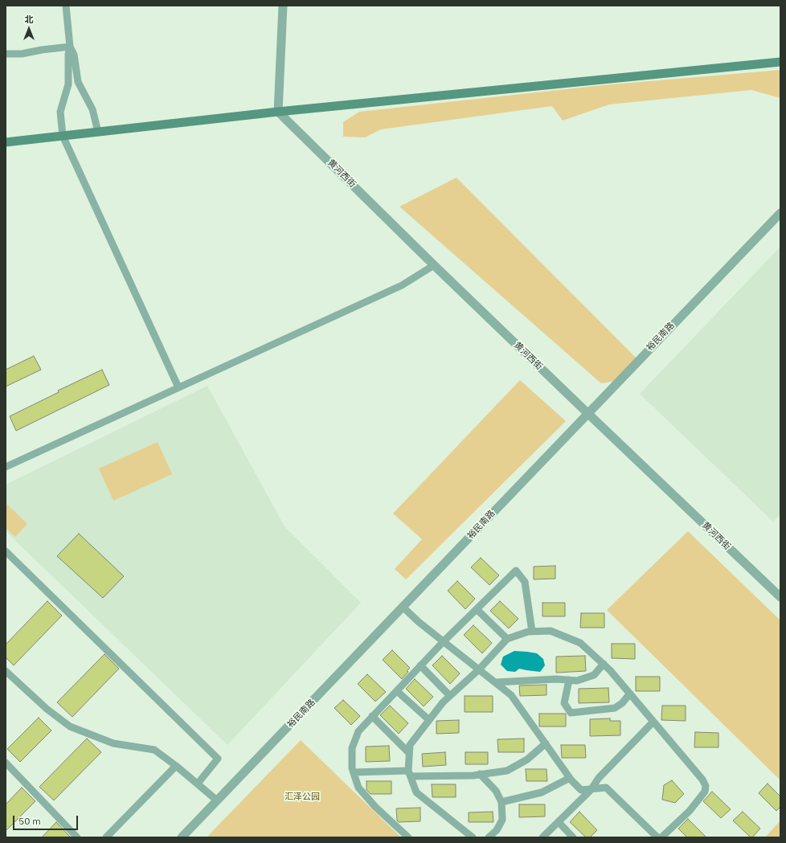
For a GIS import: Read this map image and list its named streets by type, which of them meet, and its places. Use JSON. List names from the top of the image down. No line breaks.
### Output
{"streets":{"street":["黄河西街","裕民南路"]},"crossings":[["黄河西街","裕民南路"]],"parks":["汇泽公园"],"scale_bar":"50 m","north":"top"}
